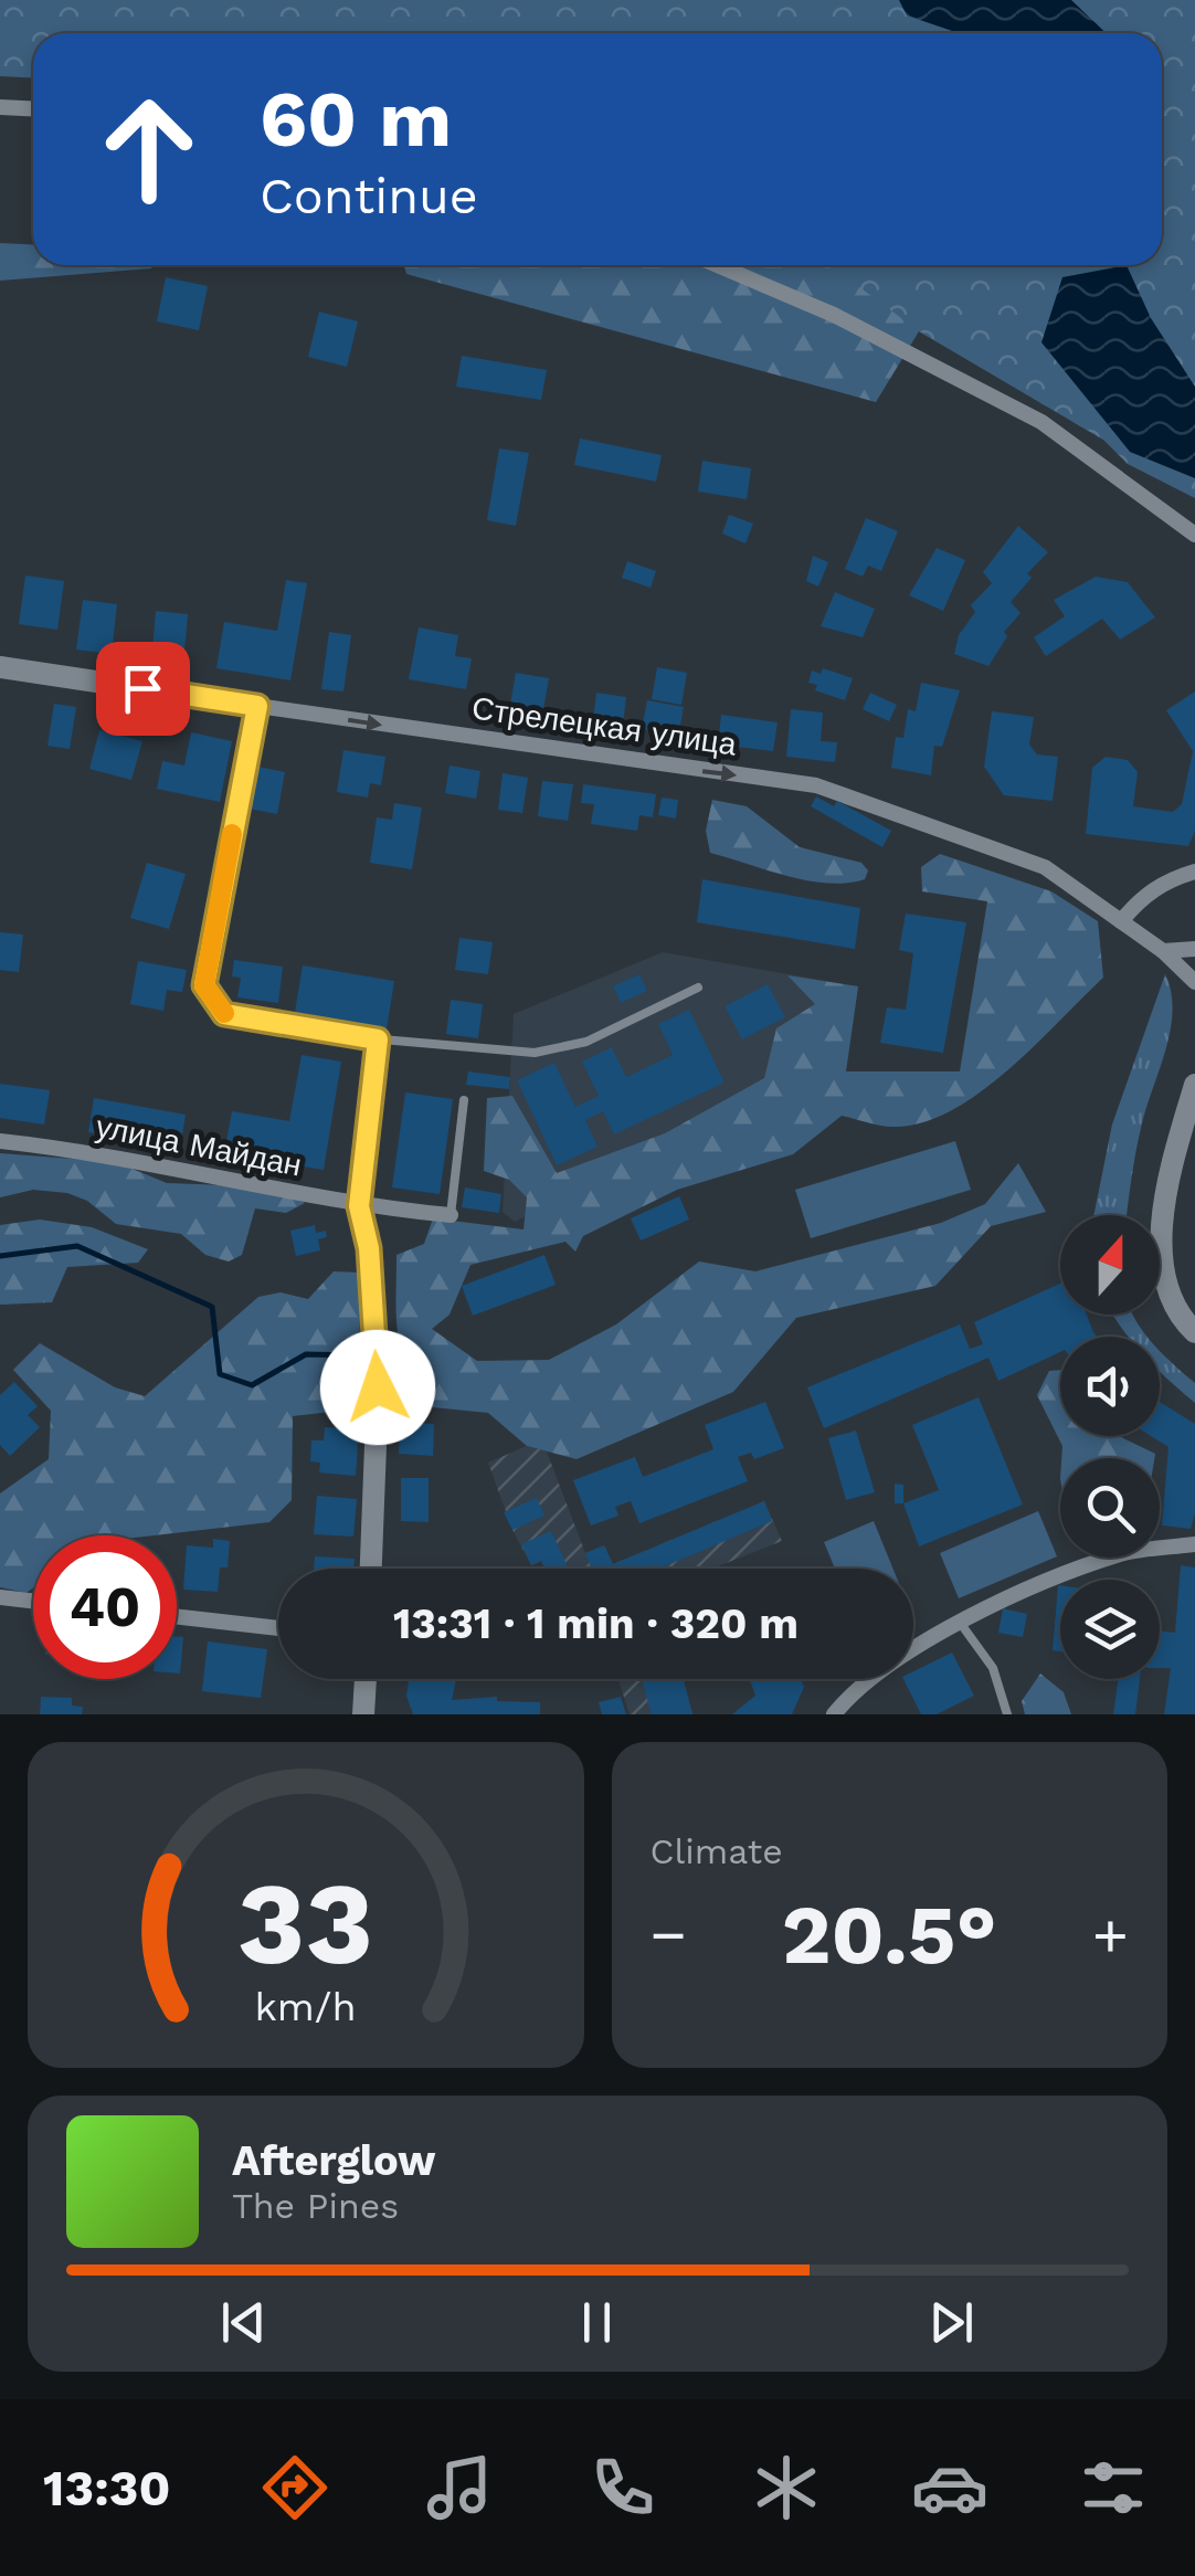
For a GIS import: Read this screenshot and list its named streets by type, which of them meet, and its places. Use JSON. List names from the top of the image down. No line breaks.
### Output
{"streets":{"street":["Стрелецкая улица","улица Майдан"]},"one_way":["Стрелецкая улица"],"north":"top","page":{"turn":["60 m","Continue"],"limit":"40","trip":"13:31 · 1 min · 320 m","tile":"Climate","heat":["−","20.5°","+"],"song":["Afterglow","The Pines"],"tabs":"13:30","gauge":["33","km/h"]}}
